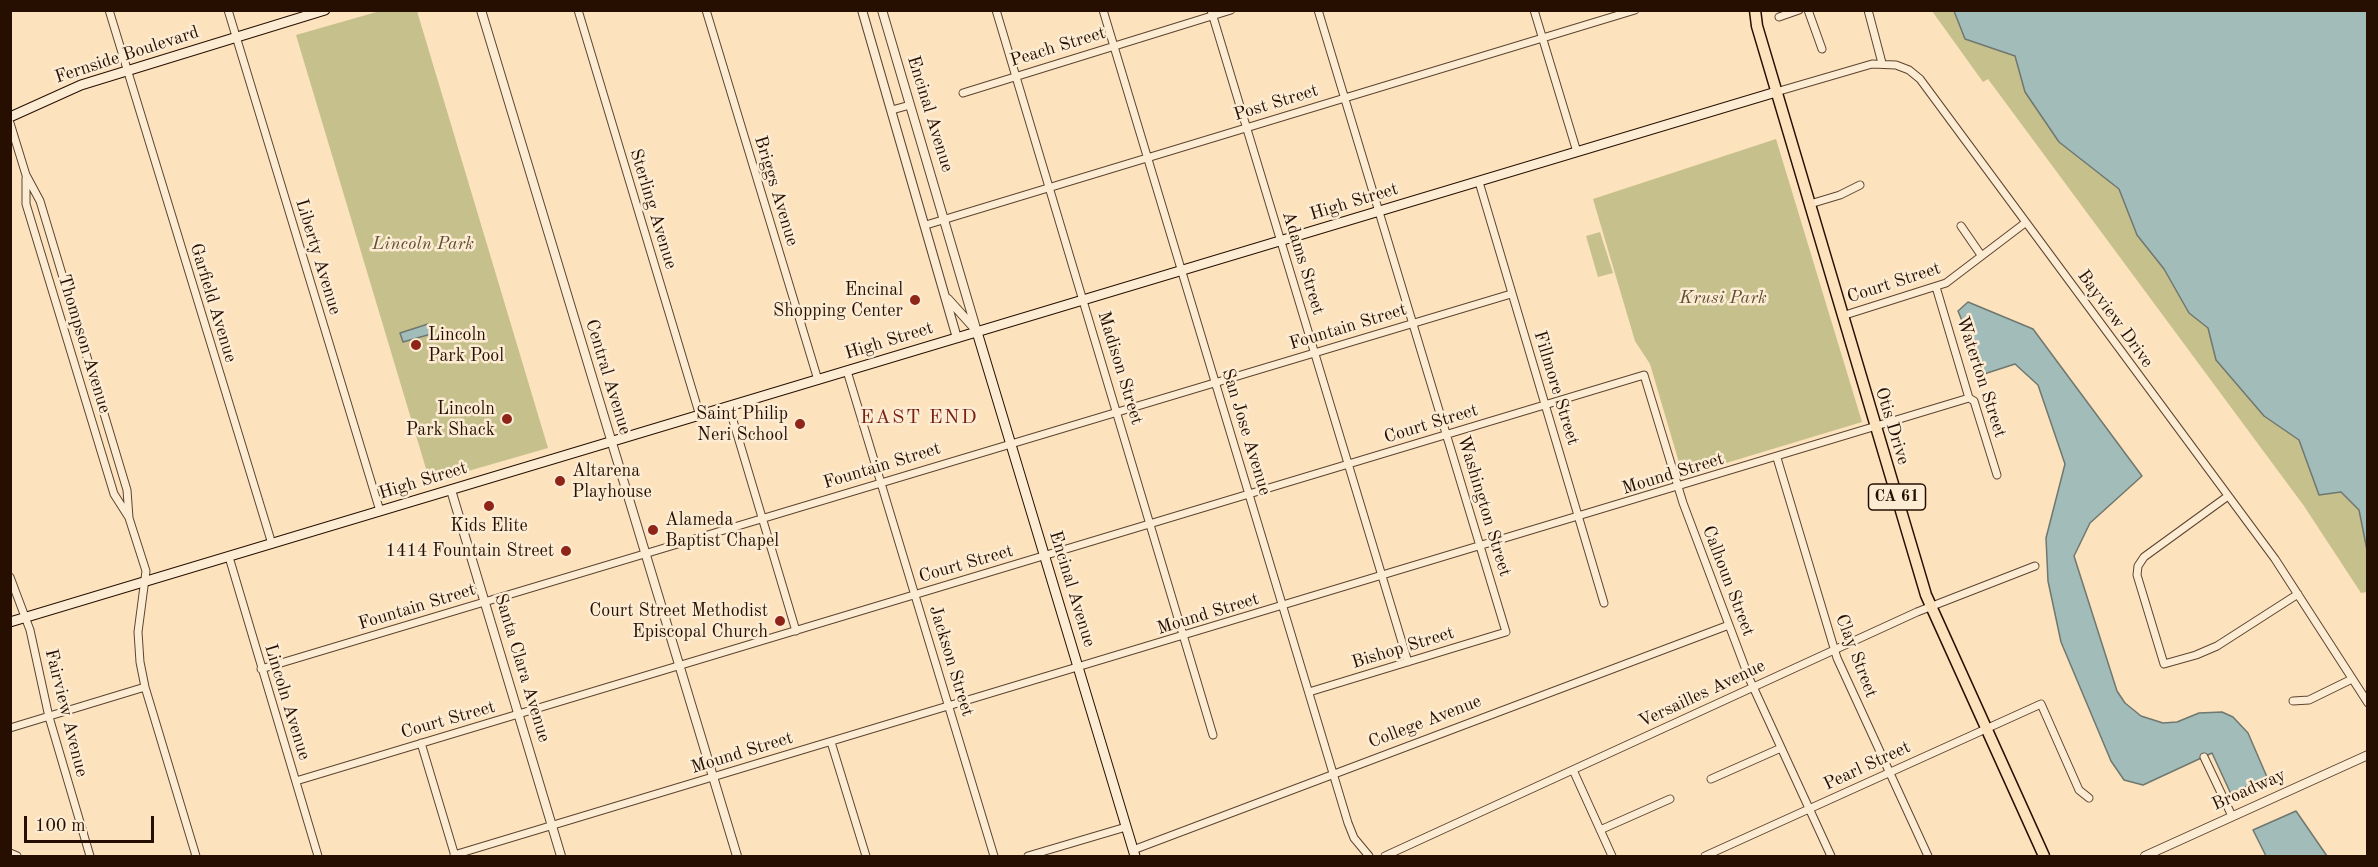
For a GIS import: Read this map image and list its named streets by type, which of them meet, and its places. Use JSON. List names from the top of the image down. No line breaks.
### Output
{"streets":{"main road":["Fernside Boulevard","Encinal Avenue","High Street","Otis Drive","CA 61"],"street":["Peach Street","Post Street","Briggs Avenue","Sterling Avenue","Liberty Avenue","Adams Street","Court Street","Garfield Avenue","Bayview Drive","Fountain Street","Thompson Avenue","Madison Street","Central Avenue","Waterton Street","Fillmore Street","San Jose Avenue","Mound Street","Washington Street","Calhoun Street","Bishop Street","Clay Street","Jackson Street","Santa Clara Avenue","Versailles Avenue","Lincoln Avenue","Fairview Avenue","College Avenue","Pearl Street","Broadway"]},"crossings":[["Peach Street","Adams Street"],["Peach Street","Madison Street"],["Peach Street","San Jose Avenue"],["Fernside Boulevard","Liberty Avenue"],["Fernside Boulevard","Garfield Avenue"],["Post Street","Encinal Avenue"],["Post Street","Adams Street"],["Post Street","Madison Street"],["Post Street","San Jose Avenue"],["Post Street","Washington Street"],["Encinal Avenue","High Street"],["Encinal Avenue","Court Street"],["Encinal Avenue","Fountain Street"],["Encinal Avenue","Mound Street"],["Encinal Avenue","College Avenue"],["Briggs Avenue","High Street"],["High Street","Sterling Avenue"],["High Street","Liberty Avenue"],["High Street","Adams Street"],["High Street","Garfield Avenue"],["High Street","Bayview Drive"],["High Street","Thompson Avenue"],["High Street","Madison Street"],["High Street","Central Avenue"],["High Street","Fillmore Street"],["High Street","Otis Drive"],["High Street","San Jose Avenue"],["High Street","Washington Street"],["High Street","Jackson Street"],["High Street","Santa Clara Avenue"],["High Street","Lincoln Avenue"],["High Street","Fairview Avenue"],["Adams Street","Court Street"],["Adams Street","Fountain Street"],["Adams Street","Mound Street"],["Adams Street","Bishop Street"],["Court Street","Bayview Drive"],["Court Street","Madison Street"],["Court Street","Central Avenue"],["Court Street","Waterton Street"],["Court Street","Fillmore Street"],["Court Street","Otis Drive"],["Court Street","San Jose Avenue"],["Court Street","Washington Street"],["Court Street","Calhoun Street"],["Court Street","Jackson Street"],["Court Street","Santa Clara Avenue"],["Court Street","Lincoln Avenue"],["Bayview Drive","Otis Drive"],["Fountain Street","Madison Street"],["Fountain Street","Central Avenue"],["Fountain Street","Fillmore Street"],["Fountain Street","San Jose Avenue"],["Fountain Street","Washington Street"],["Fountain Street","Jackson Street"],["Fountain Street","Santa Clara Avenue"],["Fountain Street","Lincoln Avenue"],["Madison Street","Mound Street"],["Central Avenue","Mound Street"],["Waterton Street","Mound Street"],["Fillmore Street","Mound Street"],["Otis Drive","Mound Street"],["Otis Drive","Versailles Avenue"],["Otis Drive","Pearl Street"],["San Jose Avenue","Mound Street"],["San Jose Avenue","Bishop Street"],["San Jose Avenue","College Avenue"],["Mound Street","Washington Street"],["Mound Street","Calhoun Street"],["Mound Street","Clay Street"],["Mound Street","Jackson Street"],["Mound Street","Santa Clara Avenue"],["Washington Street","Bishop Street"],["Calhoun Street","Versailles Avenue"],["Calhoun Street","College Avenue"],["Calhoun Street","Pearl Street"],["Clay Street","Versailles Avenue"],["Clay Street","Pearl Street"]],"districts":["EAST END"],"parks":["Lincoln Park","Krusi Park"],"places":["Encinal Shopping Center","Lincoln Park Pool","Lincoln Park Shack","Saint Philip Neri School","Altarena Playhouse","Kids Elite","Alameda Baptist Chapel","1414 Fountain Street","Court Street Methodist Episcopal Church"],"scale_bar":"100 m"}
